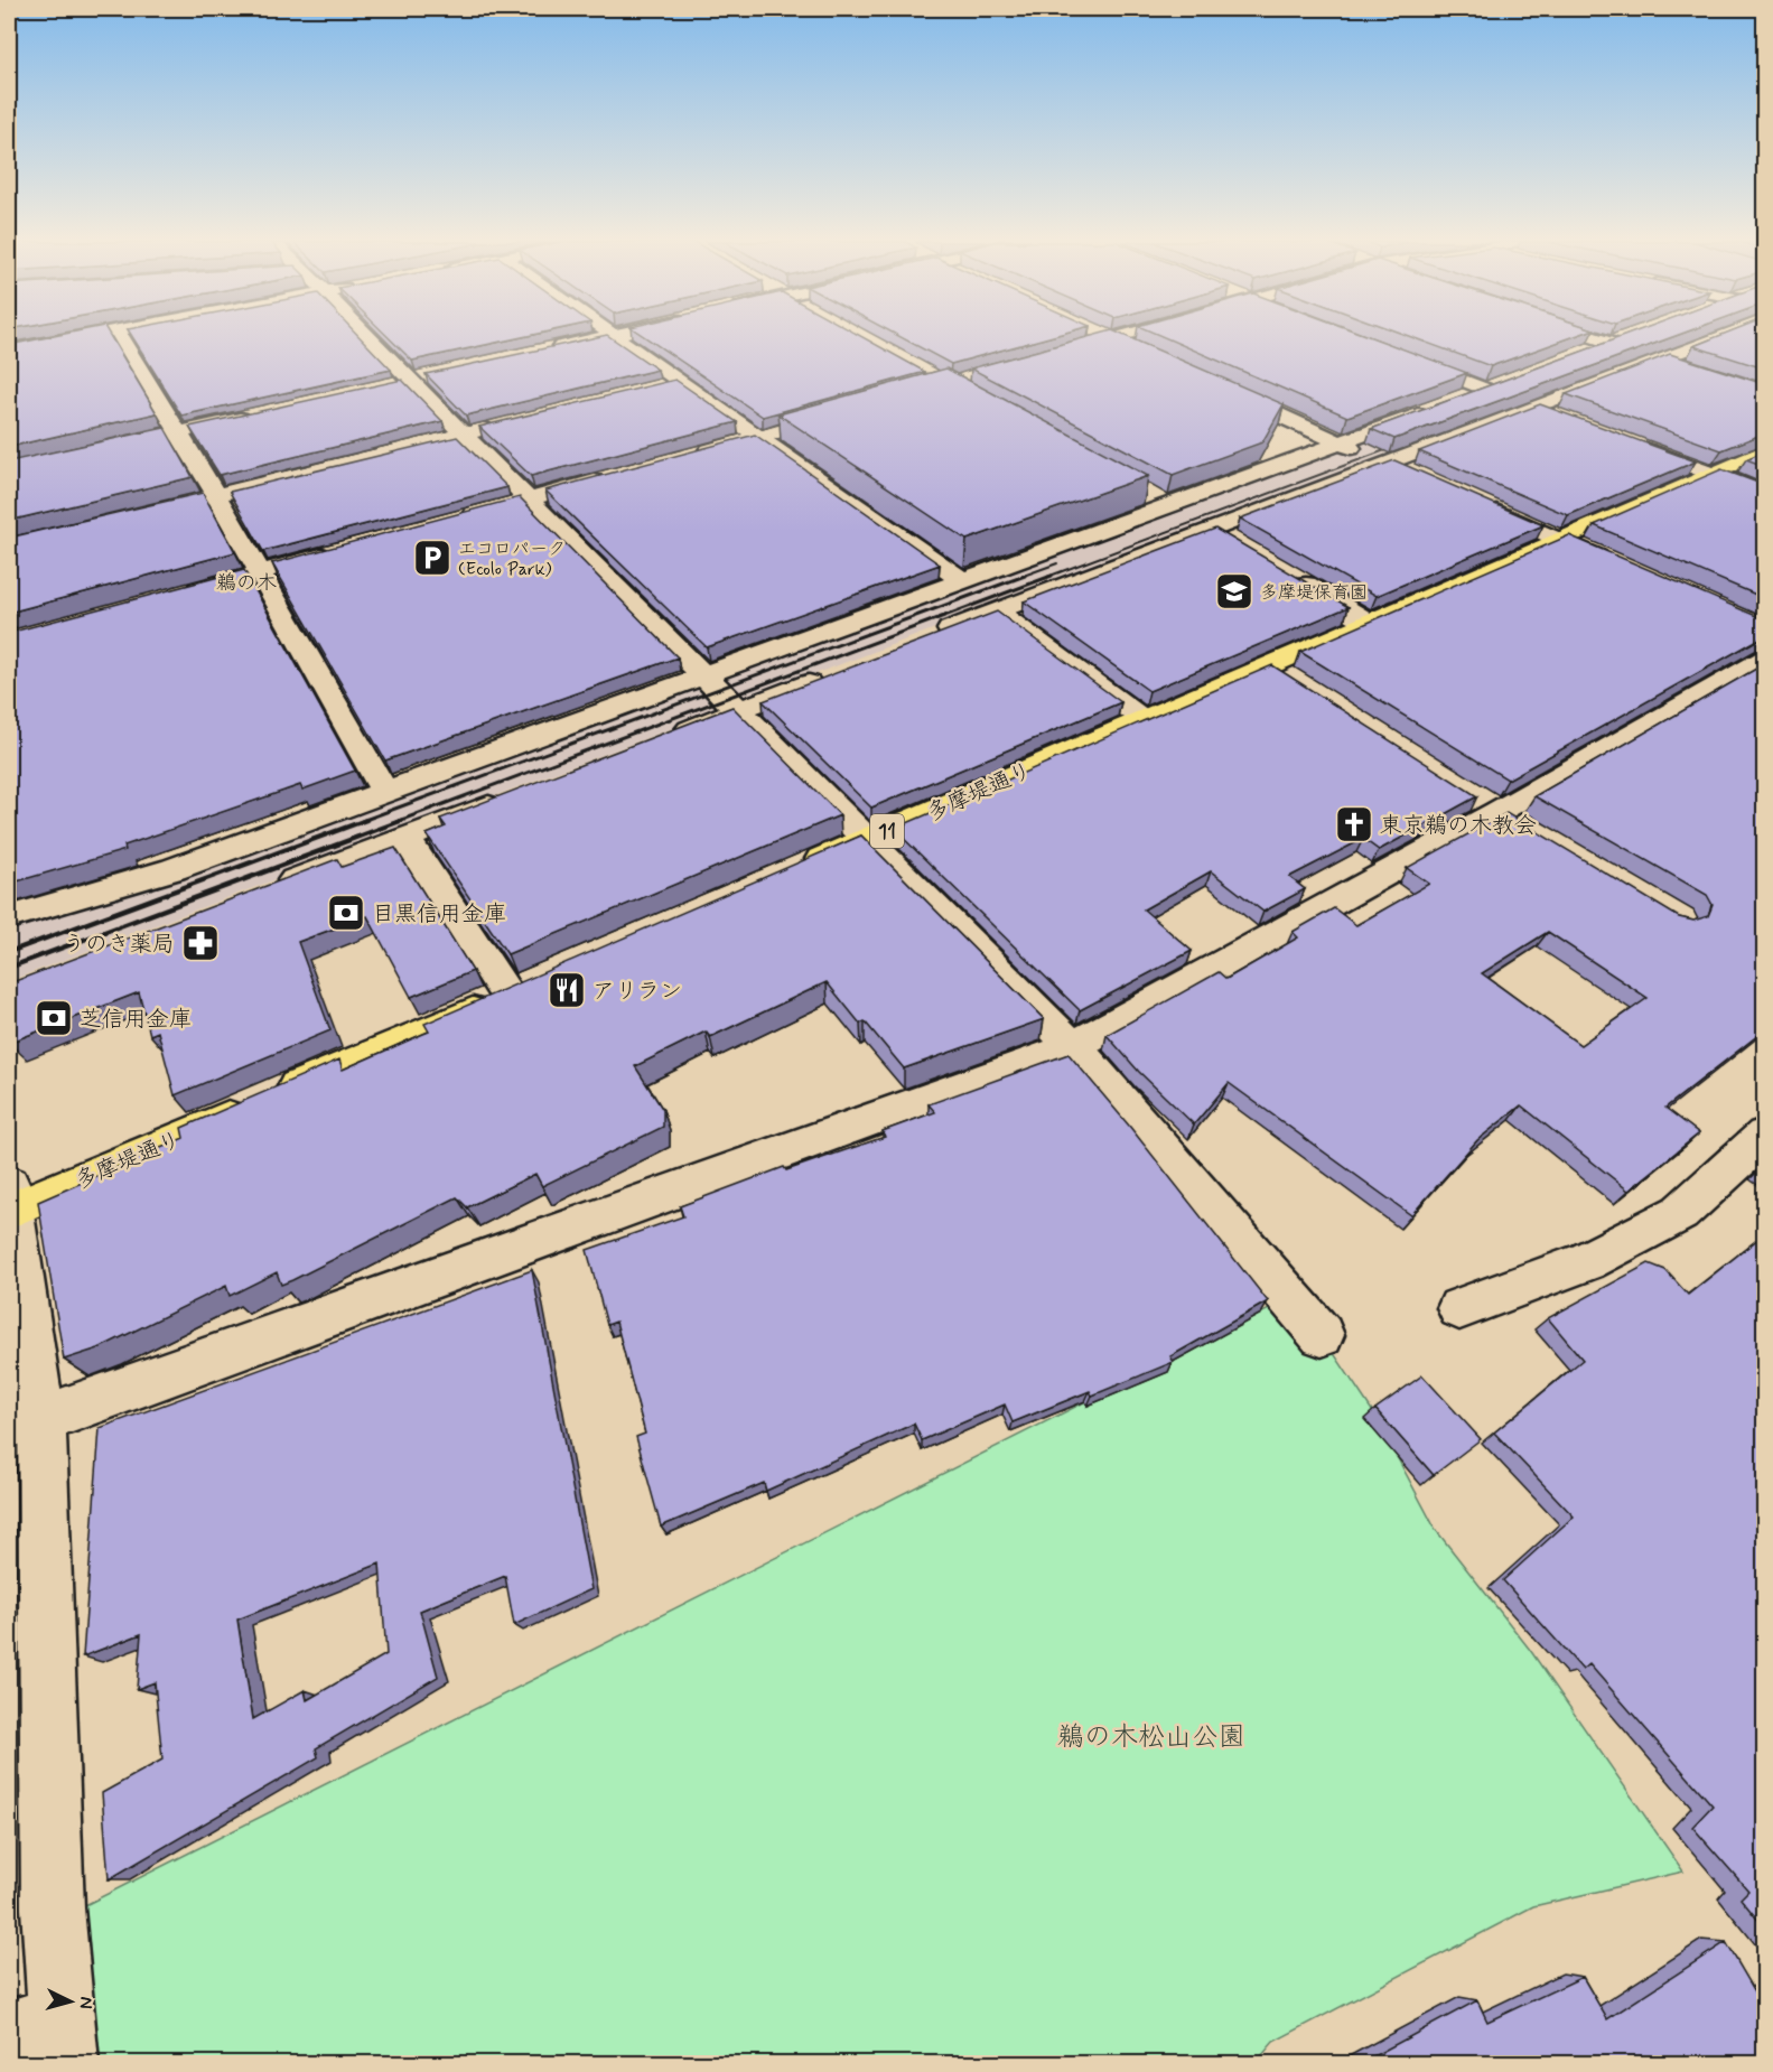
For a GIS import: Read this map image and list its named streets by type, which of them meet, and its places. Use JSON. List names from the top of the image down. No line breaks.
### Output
{"streets":{"main road":["多摩堤通り","11"]},"districts":["鵜の木"],"parks":["鵜の木松山公園"],"places":{"parking":["エコロパーク (Ecolo Park)"],"school or university":["多摩堤保育園"],"church":["東京鵜の木教会"],"bank":["目黒信用金庫","芝信用金庫"],"pharmacy":["うのき薬局"],"restaurant":["アリラン"]},"north":"right"}
